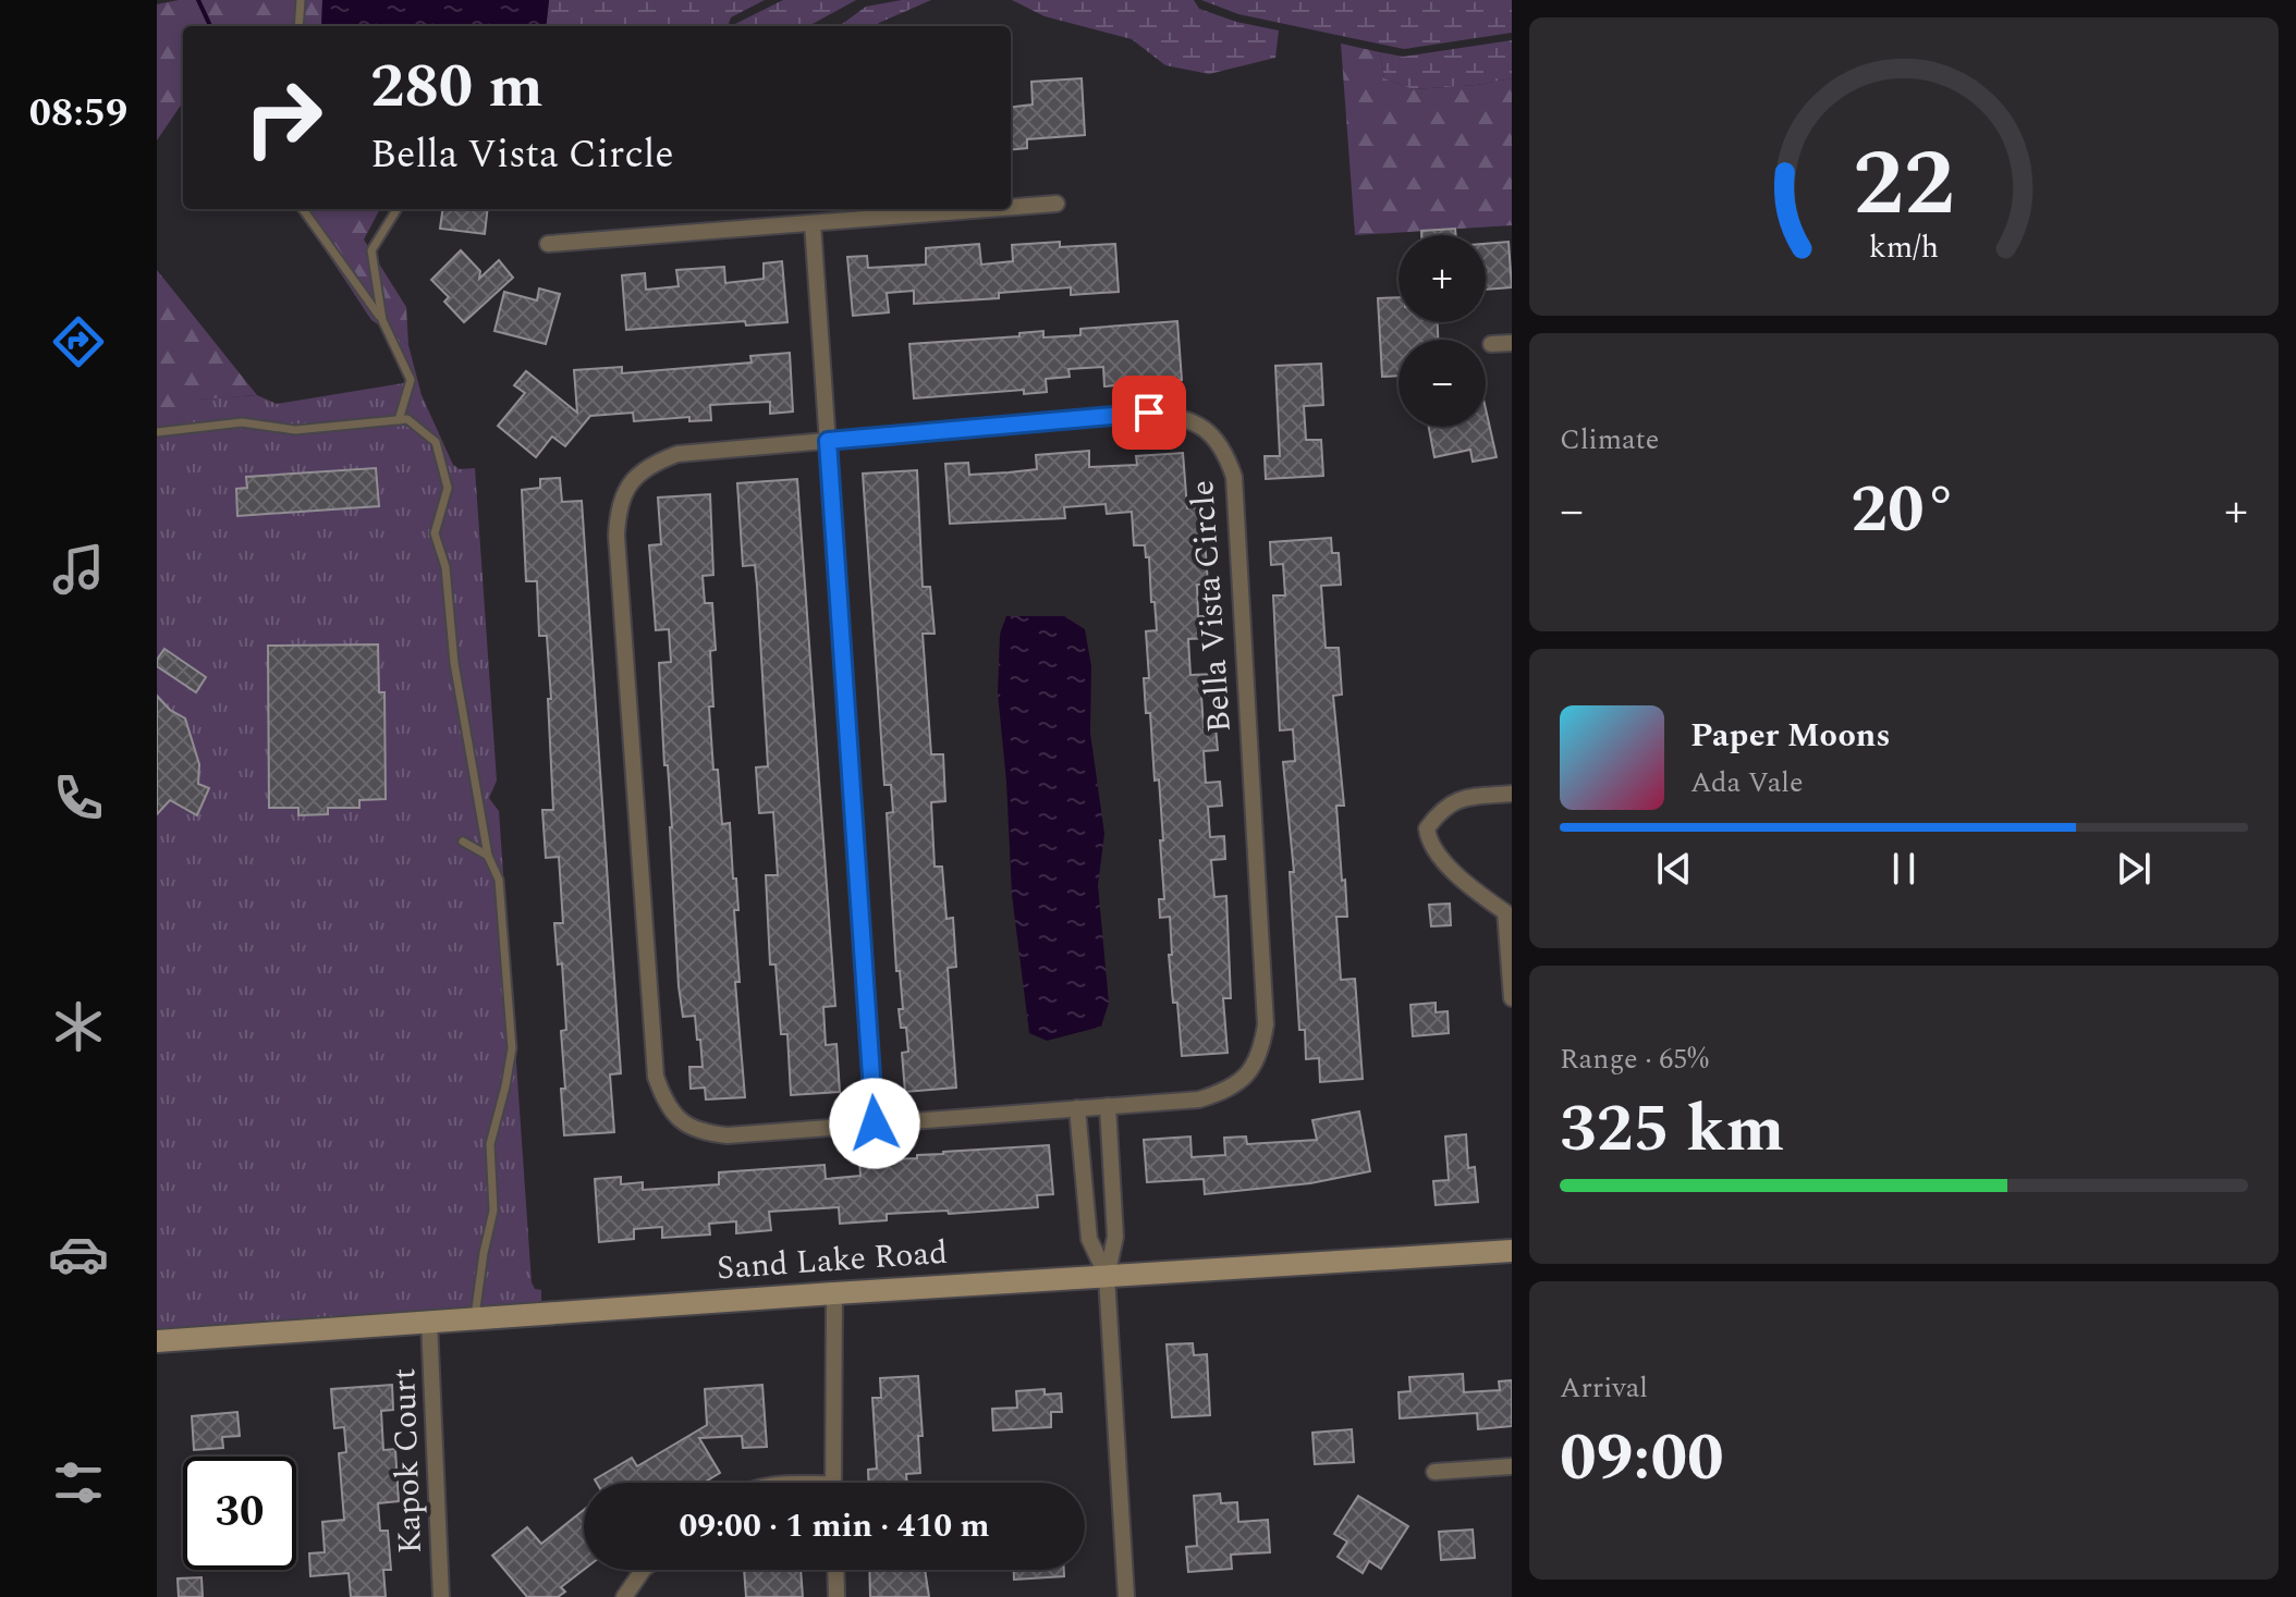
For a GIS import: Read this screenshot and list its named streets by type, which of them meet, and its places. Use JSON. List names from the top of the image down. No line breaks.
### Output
{"streets":{"street":["Bella Vista Circle","Sand Lake Road","Kapok Court"]},"crossings":[["Sand Lake Road","Kapok Court"]],"page":{"tabs":"08:59","turn":["280 m","Bella Vista Circle"],"map_buttons":["+","−"],"tile":["Climate",["Range · 65%","325 km"],["Arrival","09:00"]],"heat":["−","20°","+"],"song":["Paper Moons","Ada Vale"],"limit":"30","trip":"09:00 · 1 min · 410 m","gauge":["22","km/h"]}}
